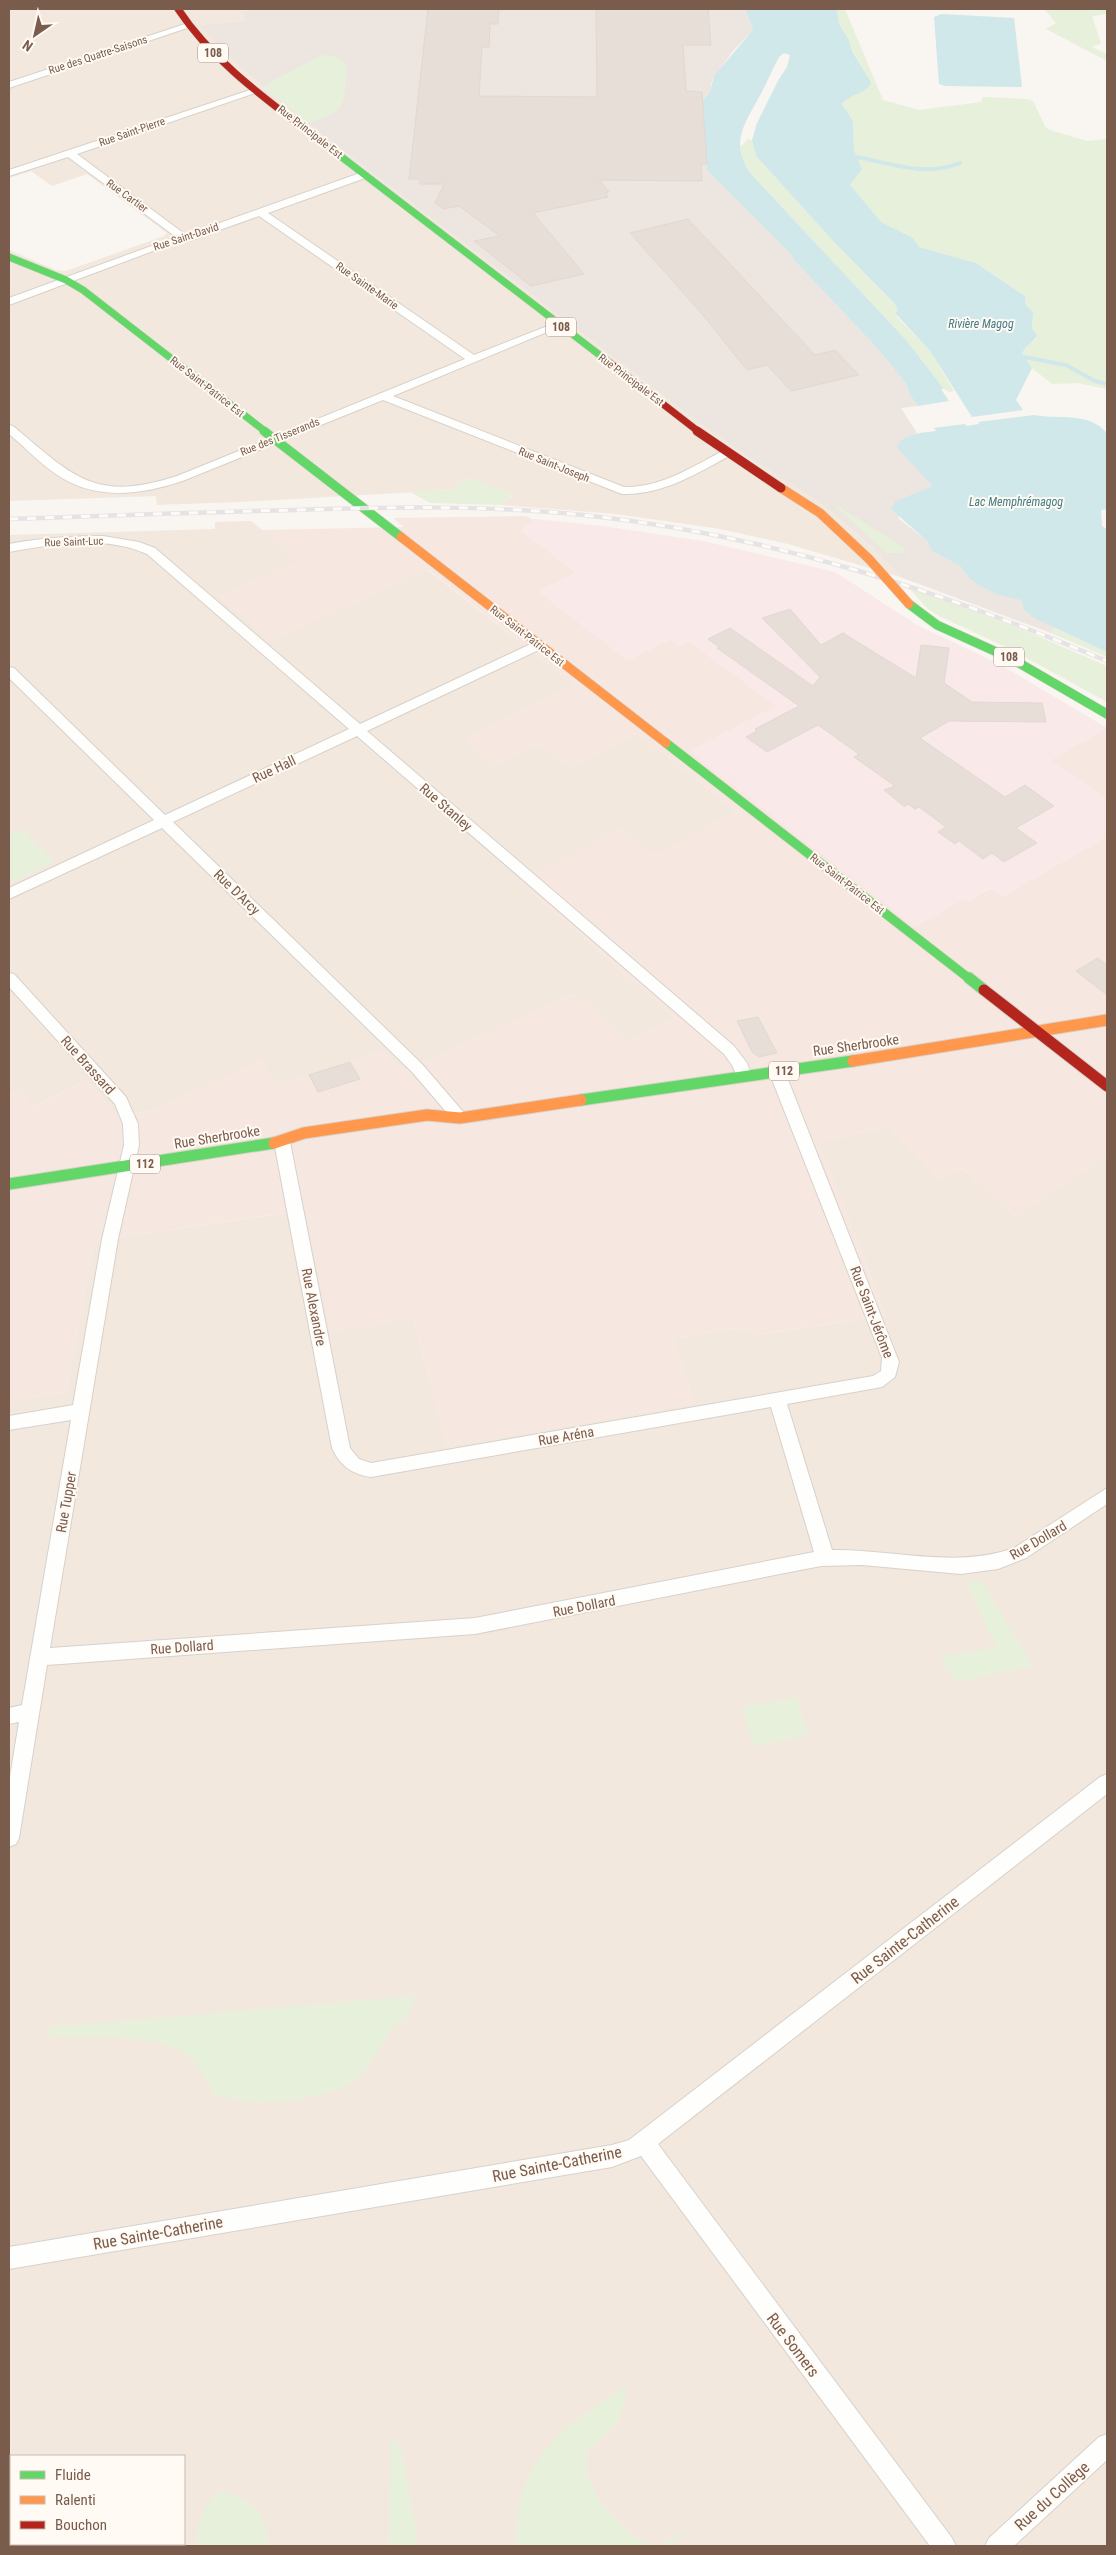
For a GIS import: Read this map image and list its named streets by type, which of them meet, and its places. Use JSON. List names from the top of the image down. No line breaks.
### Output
{"streets":{"main road":["108","Rue Principale Est","Rue Saint-Patrice Est","Rue Sherbrooke","112"],"street":["Rue des Quatre-Saisons","Rue Saint-Pierre","Rue Cartier","Rue Saint-David","Rue Sainte-Marie","Rue des Tisserands","Rue Saint-Joseph","Rue Saint-Luc","Rue Hall","Rue Stanley","Rue D'Arcy","Rue Brassard","Rue Alexandre","Rue Saint-Jérôme","Rue Aréna","Rue Tupper","Rue Dollard","Rue Sainte-Catherine","Rue Somers","Rue du Collège"]},"crossings":[["Rue des Quatre-Saisons","Rue Principale Est"],["Rue Saint-Pierre","Rue Principale Est"],["Rue Saint-Pierre","Rue Cartier"],["Rue Principale Est","Rue Saint-David"],["Rue Principale Est","Rue des Tisserands"],["Rue Principale Est","Rue Saint-Joseph"],["Rue Cartier","Rue Saint-David"],["Rue Saint-David","Rue Sainte-Marie"],["Rue Saint-David","Rue Saint-Patrice Est"],["Rue Sainte-Marie","Rue des Tisserands"],["Rue Saint-Patrice Est","Rue des Tisserands"],["Rue Saint-Patrice Est","Rue Hall"],["Rue Saint-Patrice Est","Rue Sherbrooke"],["Rue des Tisserands","Rue Saint-Joseph"],["Rue Saint-Luc","Rue Stanley"],["Rue Hall","Rue Stanley"],["Rue Hall","Rue D'Arcy"],["Rue Stanley","Rue Sherbrooke"],["Rue D'Arcy","Rue Sherbrooke"],["Rue Sherbrooke","Rue Brassard"],["Rue Sherbrooke","Rue Alexandre"],["Rue Sherbrooke","Rue Saint-Jérôme"],["Rue Sherbrooke","Rue Tupper"],["Rue Brassard","Rue Tupper"],["Rue Alexandre","Rue Aréna"],["Rue Saint-Jérôme","Rue Aréna"],["Rue Tupper","Rue Dollard"],["Rue Sainte-Catherine","Rue Somers"]],"water":["Rivière Magog","Lac Memphrémagog"],"legend":["Fluide","Ralenti","Bouchon"],"north":"bottom left"}
